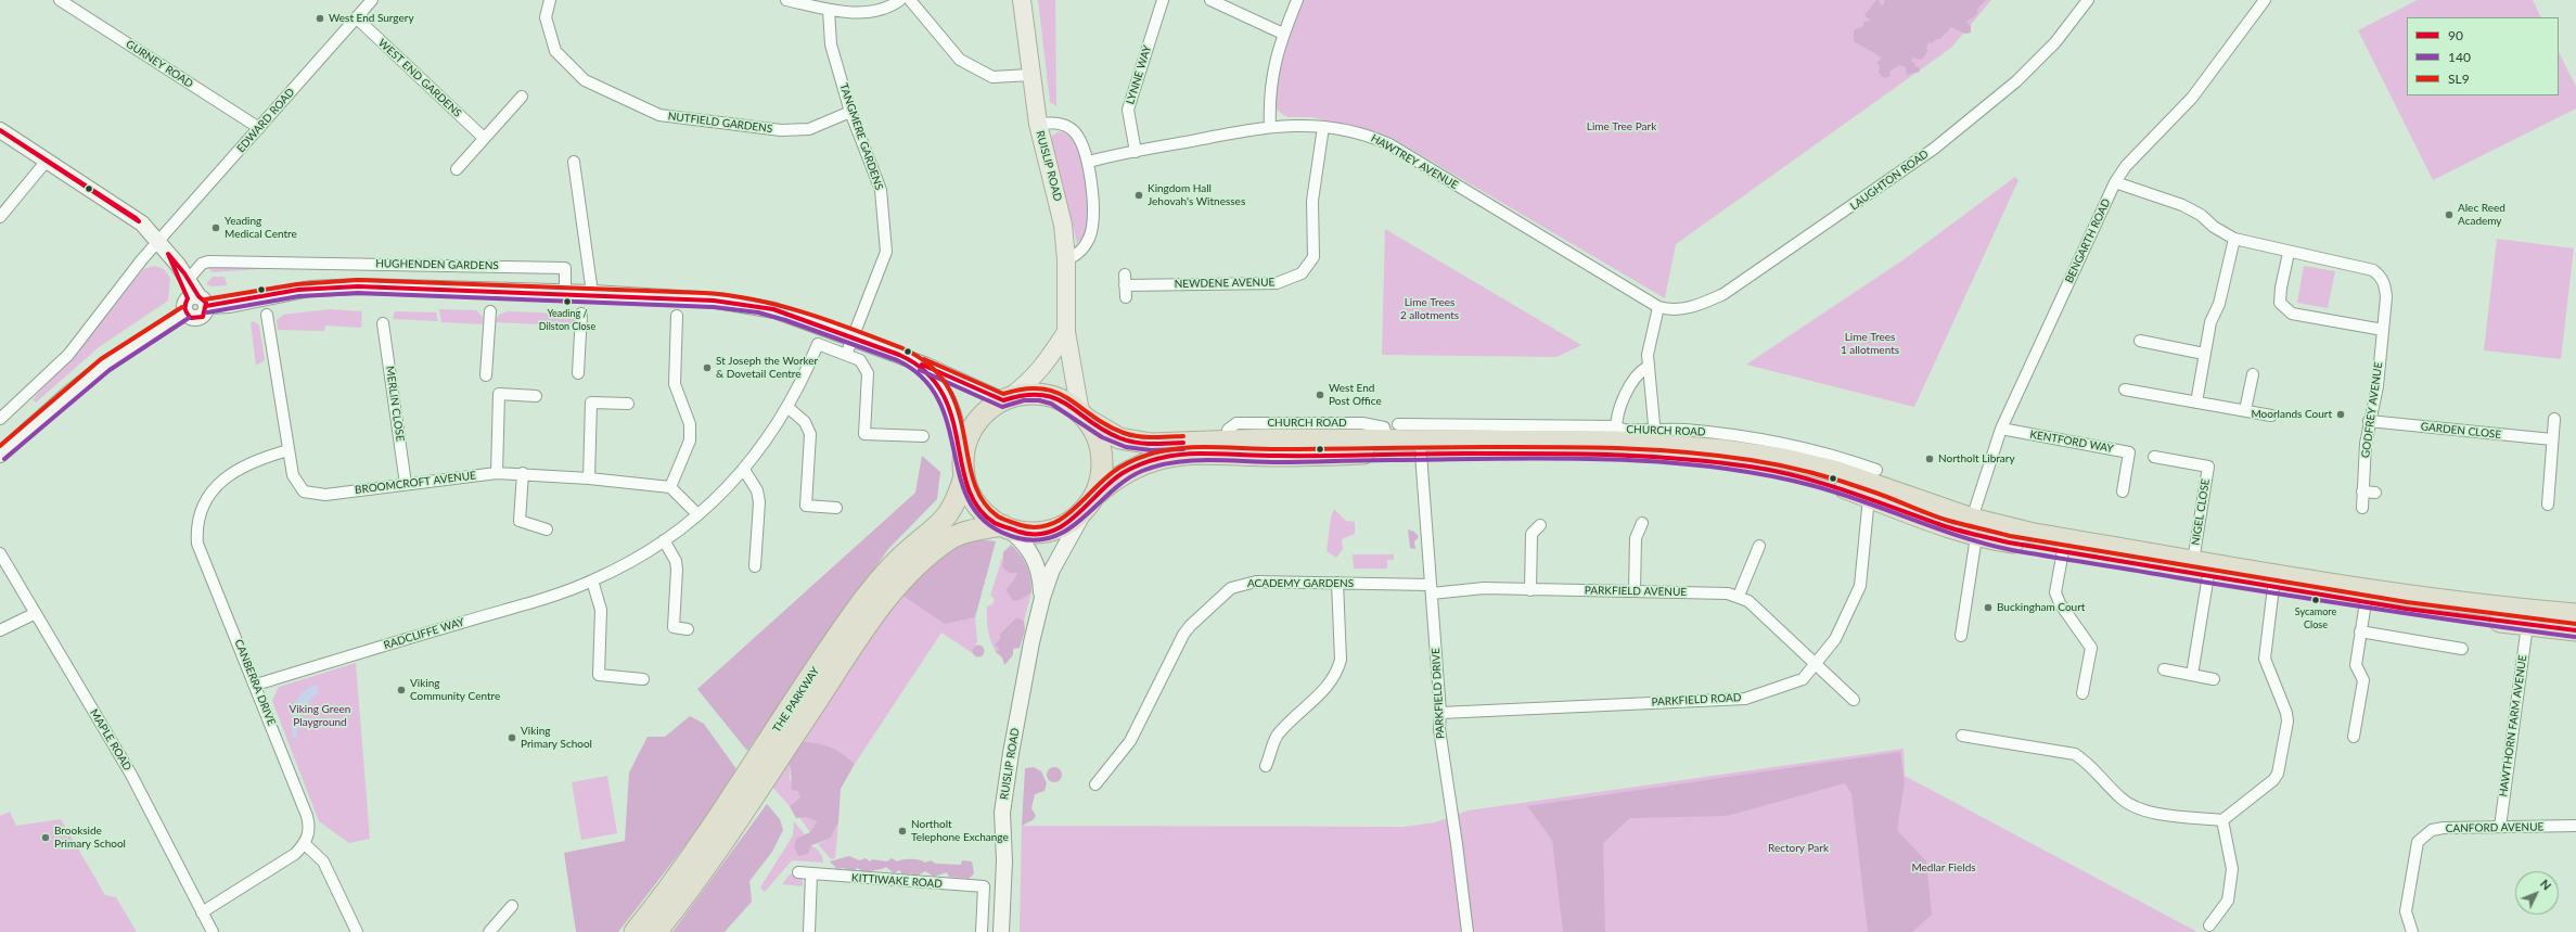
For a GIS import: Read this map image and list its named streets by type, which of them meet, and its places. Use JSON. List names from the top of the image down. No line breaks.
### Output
{"streets":{"highway":["CHURCH ROAD","THE PARKWAY"],"main road":["RUISLIP ROAD"],"street":["GURNEY ROAD","LYNNE WAY","WEST END GARDENS","EDWARD ROAD","NUTFIELD GARDENS","TANGMERE GARDENS","HAWTREY AVENUE","LAUGHTON ROAD","BENGARTH ROAD","HUGHENDEN GARDENS","NEWDENE AVENUE","MERLIN CLOSE","GODFREY AVENUE","GARDEN CLOSE","KENTFORD WAY","BROOMCROFT AVENUE","NIGEL CLOSE","ACADEMY GARDENS","PARKFIELD AVENUE","RADCLIFFE WAY","CANBERRA DRIVE","PARKFIELD DRIVE","PARKFIELD ROAD","HAWTHORN FARM AVENUE","MAPLE ROAD","CANFORD AVENUE","KITTIWAKE ROAD"]},"crossings":[["GURNEY ROAD","EDWARD ROAD"],["LYNNE WAY","HAWTREY AVENUE"],["WEST END GARDENS","EDWARD ROAD"],["NUTFIELD GARDENS","TANGMERE GARDENS"],["HAWTREY AVENUE","LAUGHTON ROAD"],["HAWTREY AVENUE","NEWDENE AVENUE"],["RUISLIP ROAD","CHURCH ROAD"],["RUISLIP ROAD","THE PARKWAY"],["BENGARTH ROAD","GODFREY AVENUE"],["BENGARTH ROAD","CHURCH ROAD"],["BENGARTH ROAD","KENTFORD WAY"],["MERLIN CLOSE","BROOMCROFT AVENUE"],["GODFREY AVENUE","GARDEN CLOSE"],["CHURCH ROAD","NIGEL CLOSE"],["CHURCH ROAD","THE PARKWAY"],["BROOMCROFT AVENUE","CANBERRA DRIVE"],["ACADEMY GARDENS","PARKFIELD AVENUE"],["ACADEMY GARDENS","PARKFIELD DRIVE"],["PARKFIELD AVENUE","PARKFIELD DRIVE"],["PARKFIELD AVENUE","PARKFIELD ROAD"],["RADCLIFFE WAY","CANBERRA DRIVE"],["PARKFIELD DRIVE","PARKFIELD ROAD"],["HAWTHORN FARM AVENUE","CANFORD AVENUE"]],"parks":["Lime Tree Park","Lime Trees 2 allotments","Lime Trees 1 allotments","Viking Green Playground","Rectory Park","Medlar Fields"],"places":["West End Surgery","Kingdom Hall Jehovah's Witnesses","Alec Reed Academy","Yeading Medical Centre","Yeading / Dilston Close","St Joseph the Worker & Dovetail Centre","West End Post Office","Moorlands Court","Northolt Library","Sycamore Close","Buckingham Court","Viking Community Centre","Viking Primary School","Northolt Telephone Exchange","Brookside Primary School"],"lines":["transit line 90","transit line SL9","transit line 140"],"legend":["90","140","SL9"],"north":"top right"}
